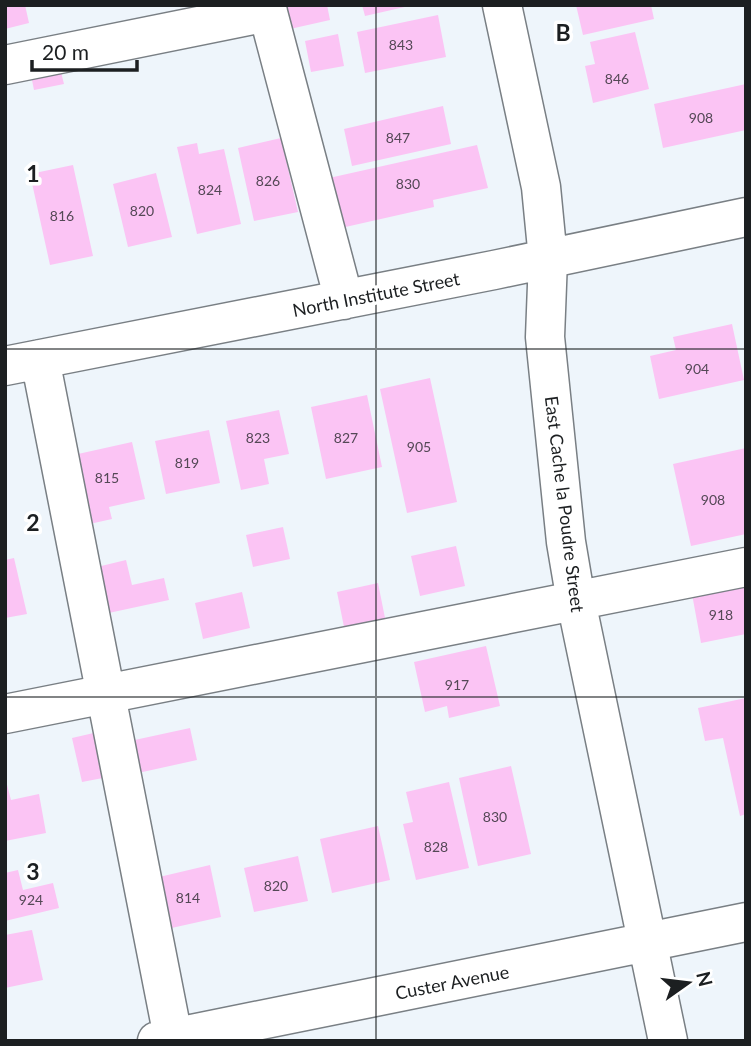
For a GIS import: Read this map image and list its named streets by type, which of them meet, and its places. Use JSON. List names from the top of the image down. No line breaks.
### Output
{"streets":{"street":["North Institute Street","East Cache la Poudre Street","Custer Avenue"]},"crossings":[["North Institute Street","East Cache la Poudre Street"],["East Cache la Poudre Street","Custer Avenue"]],"house_numbers":["843","846","908","847","826","830","824","820","816","904","823","827","905","819","815","908","918","917","830","828","820","814","924"],"scale_bar":"20 m","north":"right","grid":{"columns":["B"],"rows":["1","2","3"]}}
